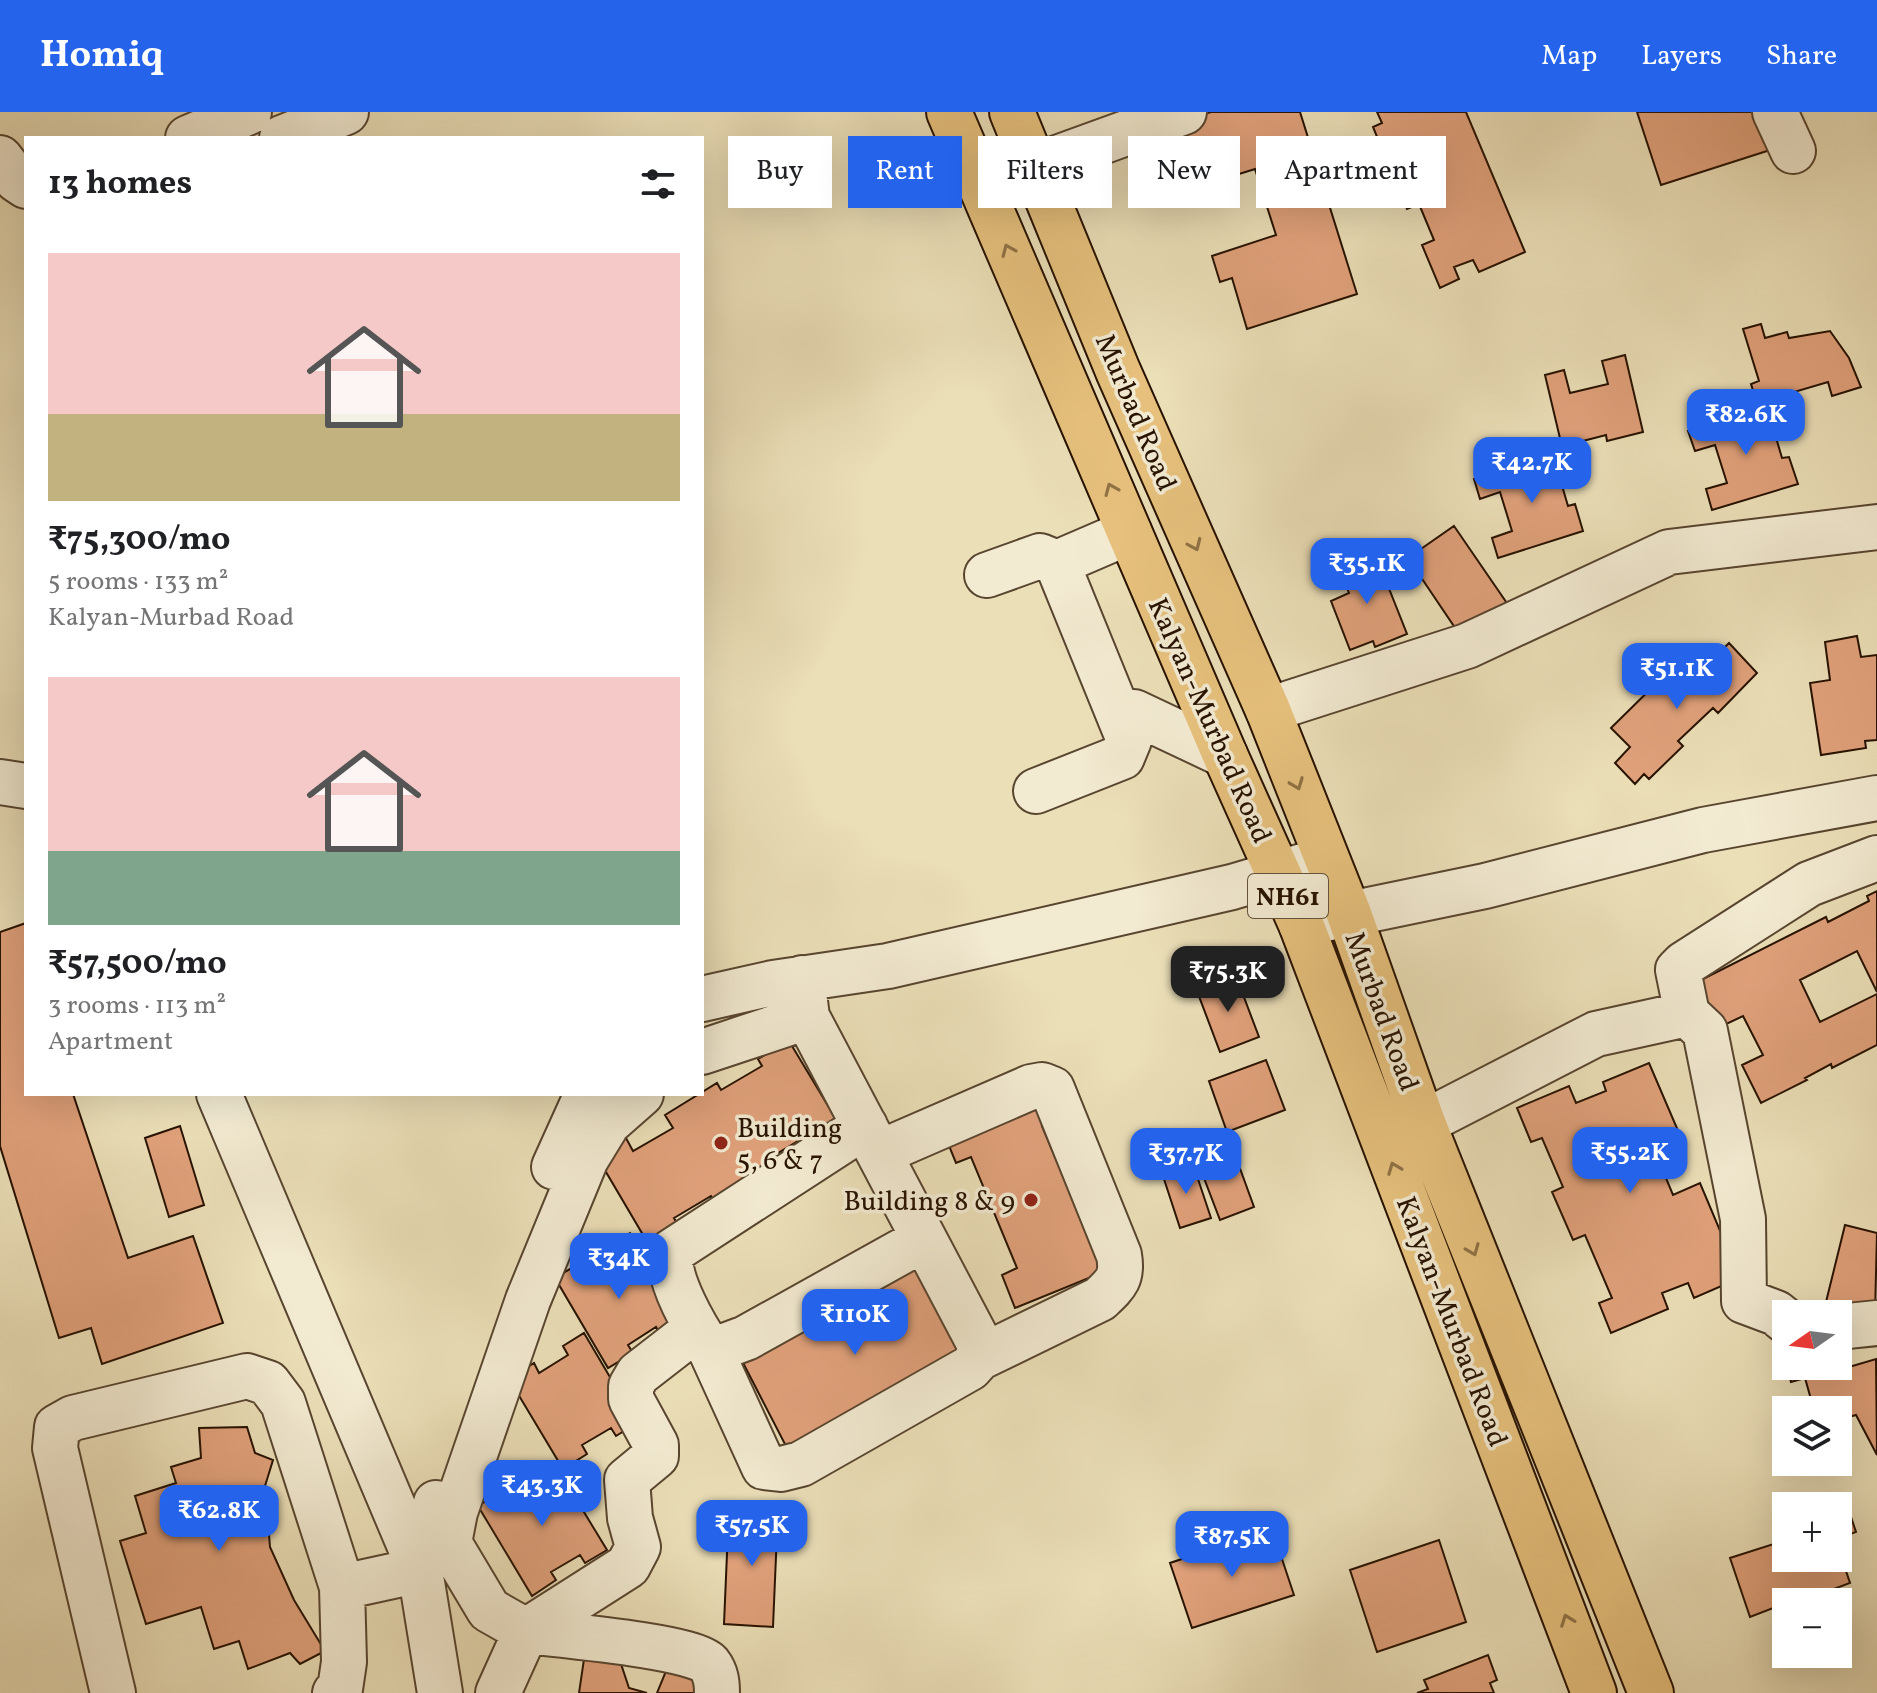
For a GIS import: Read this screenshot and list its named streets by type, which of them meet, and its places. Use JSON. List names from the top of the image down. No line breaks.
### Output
{"streets":{"highway":["Murbad Road","Kalyan-Murbad Road","NH61"]},"one_way":["Murbad Road","Kalyan-Murbad Road"],"places":["Building 5, 6 & 7","Building 8 & 9"],"north":"left","page":{"header":"Homiq","nav":["Map","Layers","Share"],"chip":["Buy","Rent","Filters","New","Apartment"],"heading":"13 homes","list":[{"name":"₹75,300/mo","note":"5 rooms · 133 m² · Kalyan-Murbad Road"},{"name":"₹57,500/mo","note":"3 rooms · 113 m² · Apartment"}],"price":["₹82.6K","₹42.7K","₹35.1K","₹51.1K","₹75.3K","₹55.2K","₹37.7K","₹34K","₹110K","₹43.3K","₹62.8K","₹57.5K","₹87.5K"],"map_buttons":["+","−"]}}
